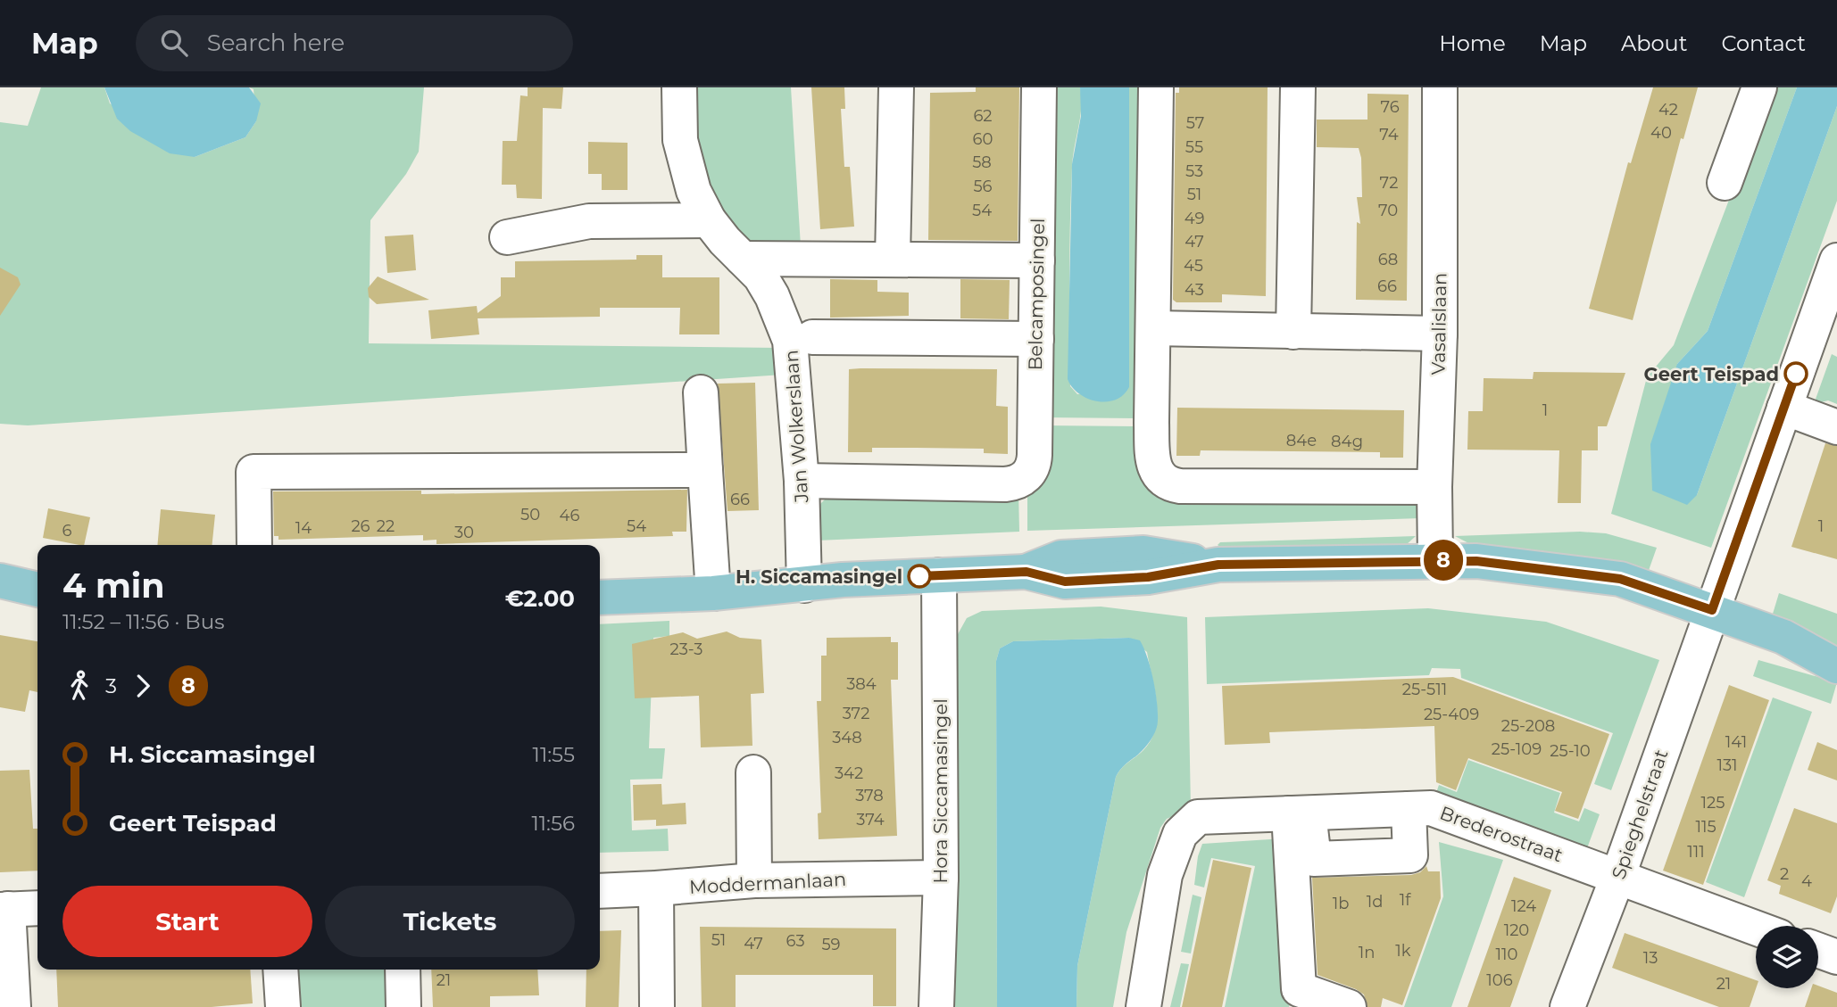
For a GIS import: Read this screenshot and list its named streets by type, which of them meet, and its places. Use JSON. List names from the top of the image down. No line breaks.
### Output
{"streets":{"street":["Belcamposingel","Vasalislaan","Jan Wolkerslaan","Hora Siccamasingel","Spieghelstraat","Brederostraat","Moddermanlaan"]},"crossings":[["Belcamposingel","Jan Wolkerslaan"],["Hora Siccamasingel","Moddermanlaan"],["Spieghelstraat","Brederostraat"]],"places":["Geert Teispad","H. Siccamasingel"],"lines":["bus line 8"],"house_numbers":["76","42","62","57","40","74","60","55","58","53","72","56","51","54","70","49","47","68","45","66","43","1","84e","84g","66","50","46","26","22","54","1","14","6","30","23-3","384","25-511","372","25-409","25-208","348","141","25-109","25-10","131","342","378","125","374","115","111","2","4","1f","1d","1b","124","120","51","63","47","59","1k","1n","110","13","21","106","21"],"page":{"header":"Map","search":"Search here","nav":["Home","Map","About","Contact"],"on_map":"8","heading":["4 min","11:52 – 11:56 · Bus","€2.00"],"legs":["3","8"],"list":[{"name":"H. Siccamasingel","value":"11:55"},{"name":"Geert Teispad","value":"11:56"}],"buttons":["Start","Tickets"]}}
